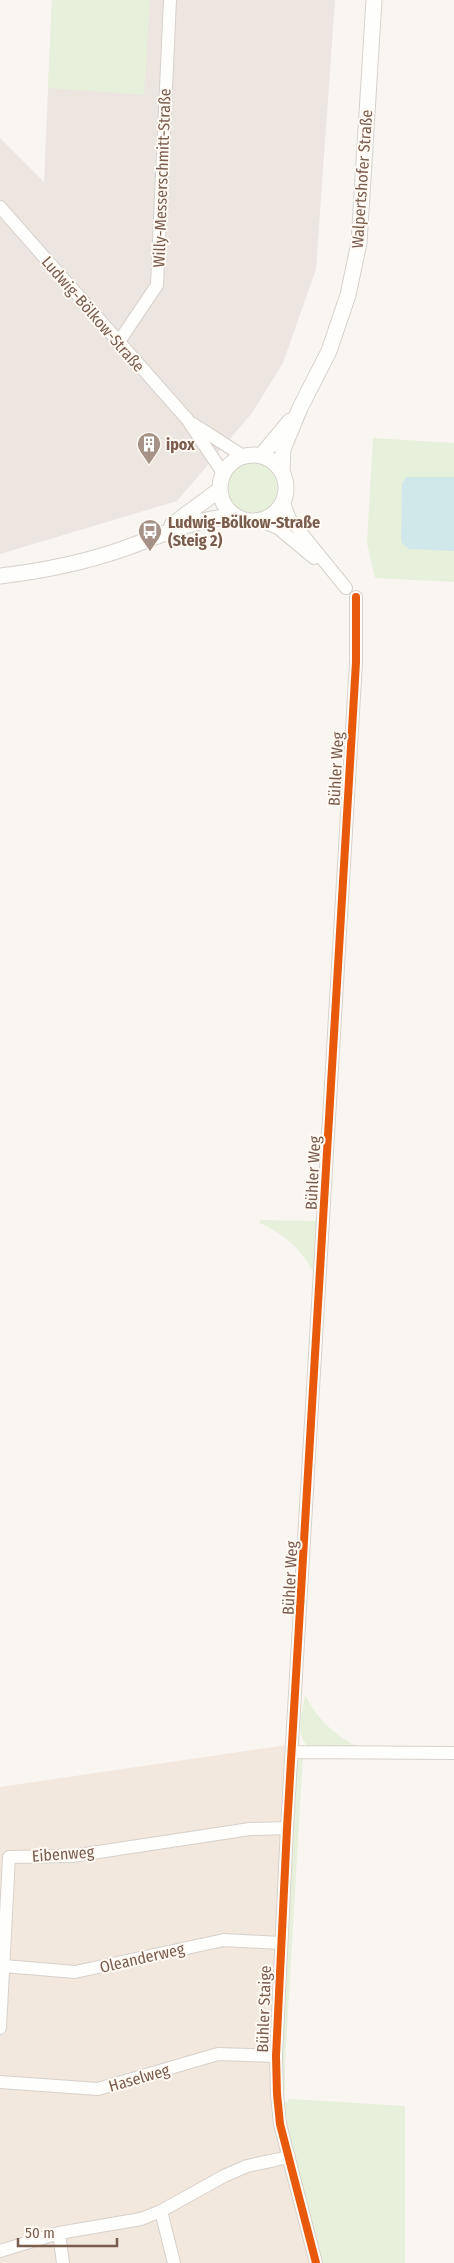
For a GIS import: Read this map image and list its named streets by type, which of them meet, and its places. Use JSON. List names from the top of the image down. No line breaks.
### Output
{"streets":{"street":["Willy-Messerschmitt-Straße","Walpertshofer Straße","Ludwig-Bölkow-Straße","Bühler Weg","Eibenweg","Oleanderweg","Bühler Staige","Haselweg"]},"crossings":[["Willy-Messerschmitt-Straße","Ludwig-Bölkow-Straße"],["Walpertshofer Straße","Ludwig-Bölkow-Straße"],["Bühler Weg","Bühler Staige"],["Eibenweg","Oleanderweg"],["Eibenweg","Bühler Staige"],["Oleanderweg","Bühler Staige"],["Bühler Staige","Haselweg"]],"places":{"building":["ipox"],"bus stop":["Ludwig-Bölkow-Straße (Steig 2)"]},"scale_bar":"50 m"}
